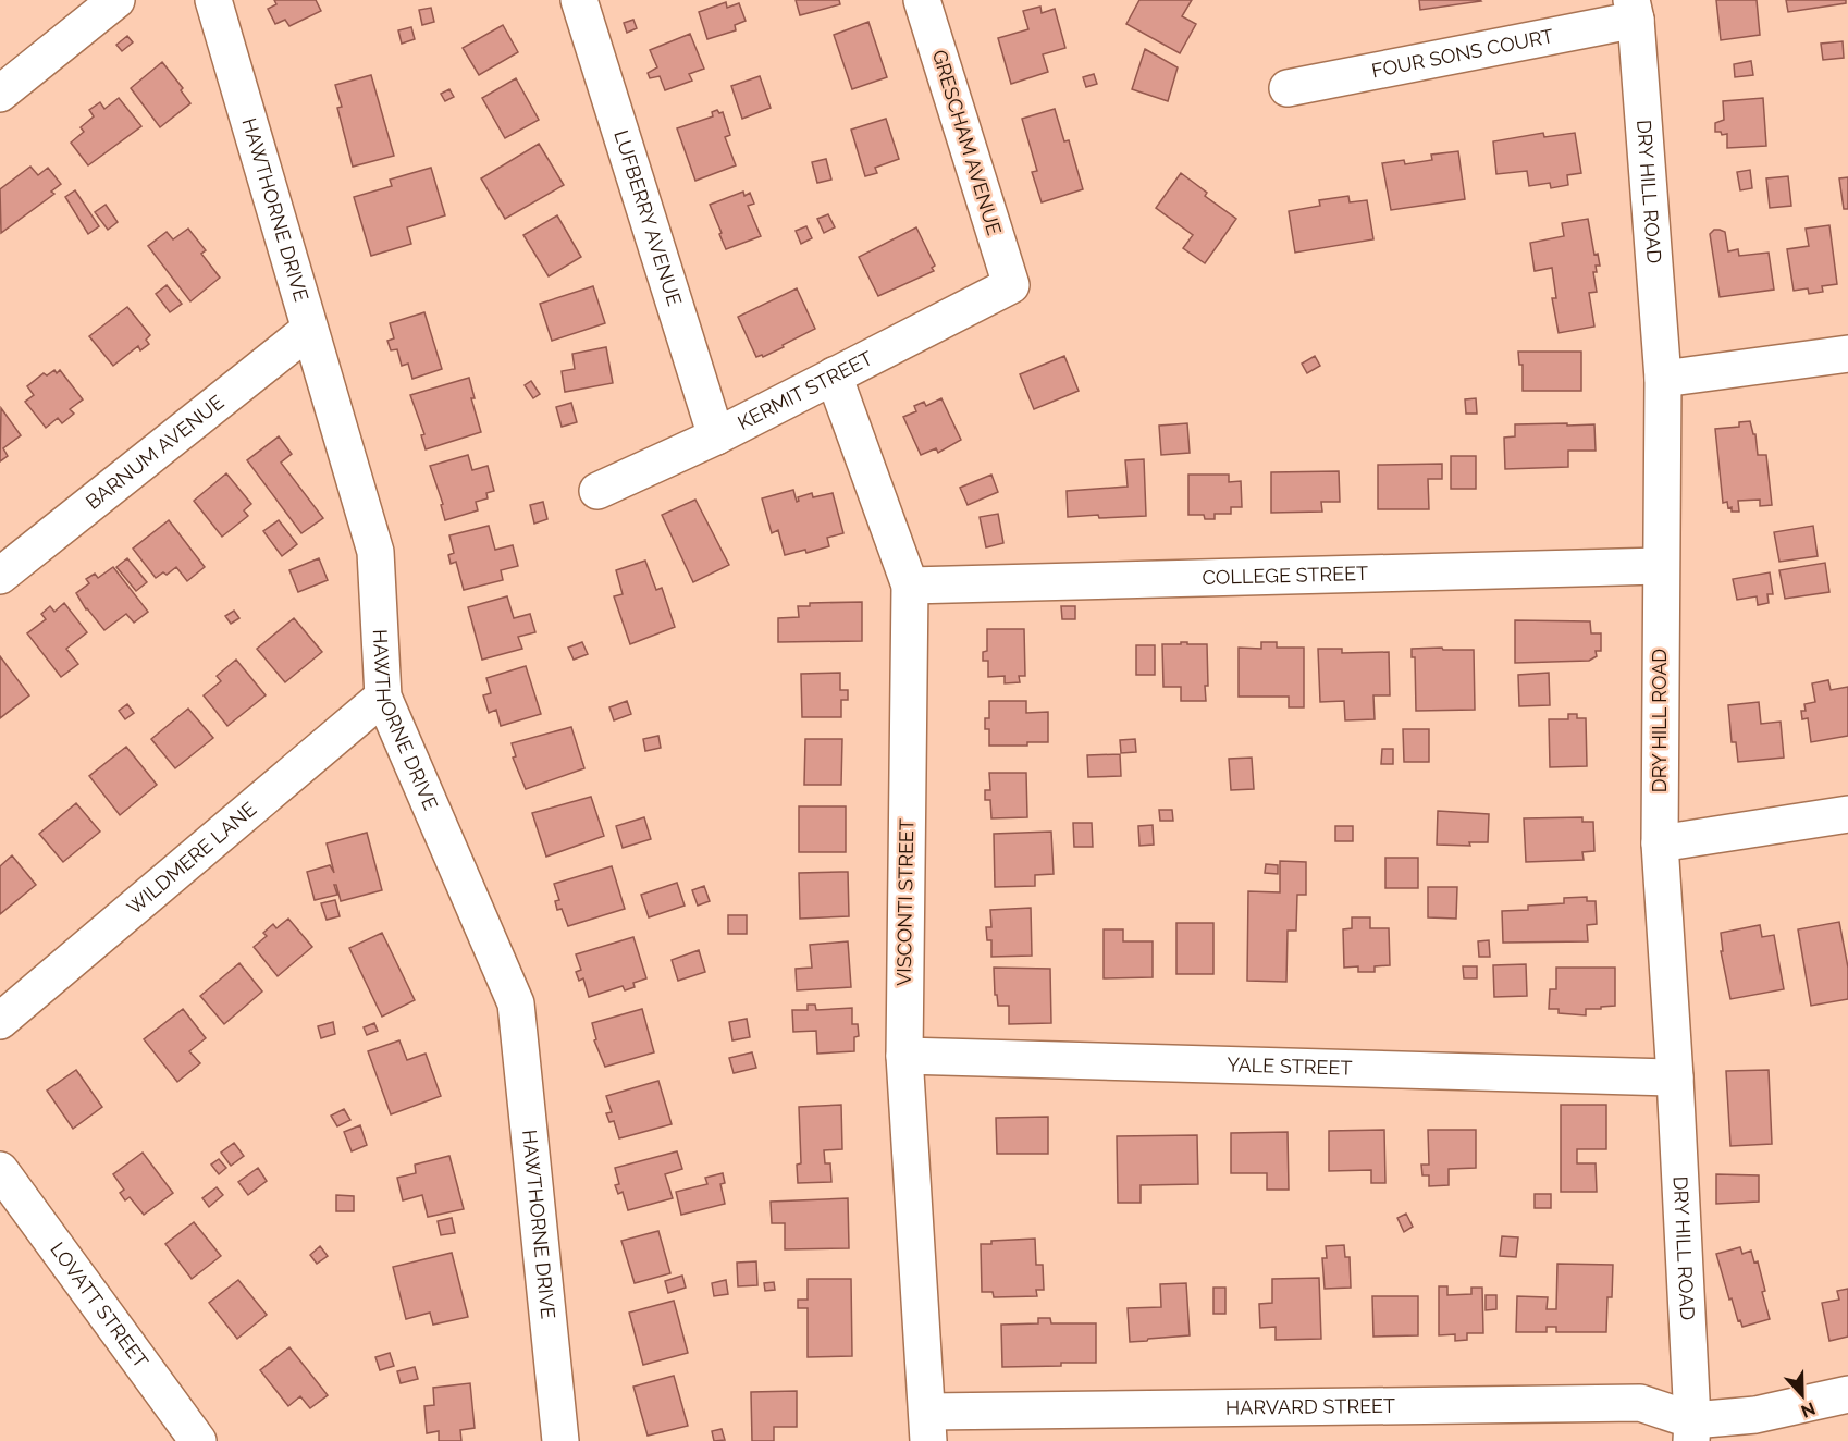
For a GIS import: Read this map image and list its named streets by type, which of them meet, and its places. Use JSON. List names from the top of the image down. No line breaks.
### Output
{"streets":{"street":["FOUR SONS COURT","GRESCHAM AVENUE","DRY HILL ROAD","HAWTHORNE DRIVE","LUFBERRY AVENUE","KERMIT STREET","BARNUM AVENUE","COLLEGE STREET","WILDMERE LANE","VISCONTI STREET","YALE STREET","LOVATT STREET","HARVARD STREET"]},"crossings":[["FOUR SONS COURT","DRY HILL ROAD"],["GRESCHAM AVENUE","KERMIT STREET"],["DRY HILL ROAD","COLLEGE STREET"],["DRY HILL ROAD","YALE STREET"],["DRY HILL ROAD","HARVARD STREET"],["HAWTHORNE DRIVE","BARNUM AVENUE"],["HAWTHORNE DRIVE","WILDMERE LANE"],["LUFBERRY AVENUE","KERMIT STREET"],["KERMIT STREET","VISCONTI STREET"],["COLLEGE STREET","VISCONTI STREET"],["VISCONTI STREET","YALE STREET"],["VISCONTI STREET","HARVARD STREET"]],"north":"bottom"}
